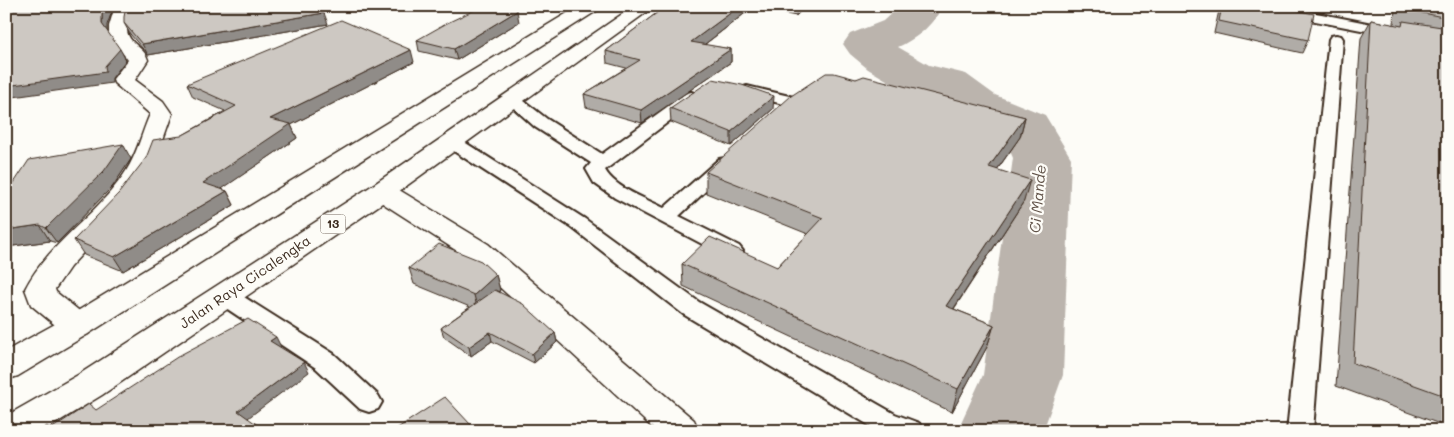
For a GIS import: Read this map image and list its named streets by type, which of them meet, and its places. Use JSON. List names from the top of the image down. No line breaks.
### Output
{"streets":{"main road":["13","Jalan Raya Cicalengka"]},"water":["Ci Mande"]}
